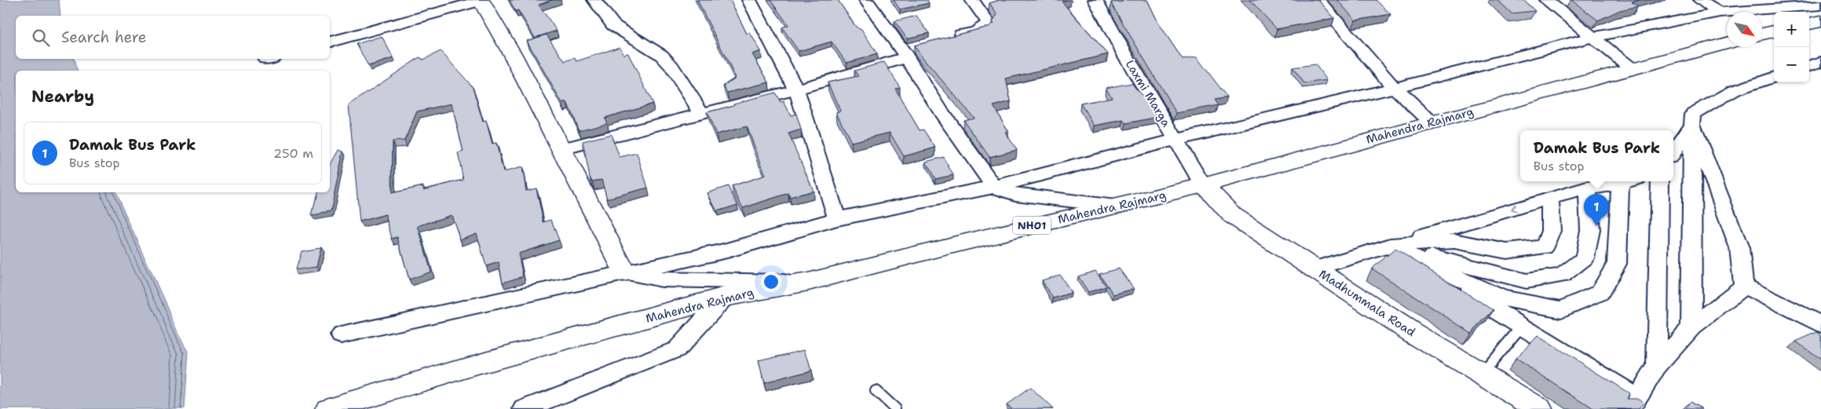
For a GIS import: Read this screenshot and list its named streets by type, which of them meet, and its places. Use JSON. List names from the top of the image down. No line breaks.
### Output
{"streets":{"main road":["Mahendra Rajmarg","NH01","Madhummala Road"],"street":["Laxmi Marga"]},"crossings":[["Laxmi Marga","Mahendra Rajmarg"],["Laxmi Marga","Madhummala Road"],["Mahendra Rajmarg","Madhummala Road"]],"north":"bottom right","page":{"map_buttons":["+","−"],"search":"Search here","heading":"Nearby","list":[{"mark":"1","name":"Damak Bus Park","note":"Bus stop","value":"250 m"}],"popup":["Damak Bus Park","Bus stop"],"pins":"1"}}
